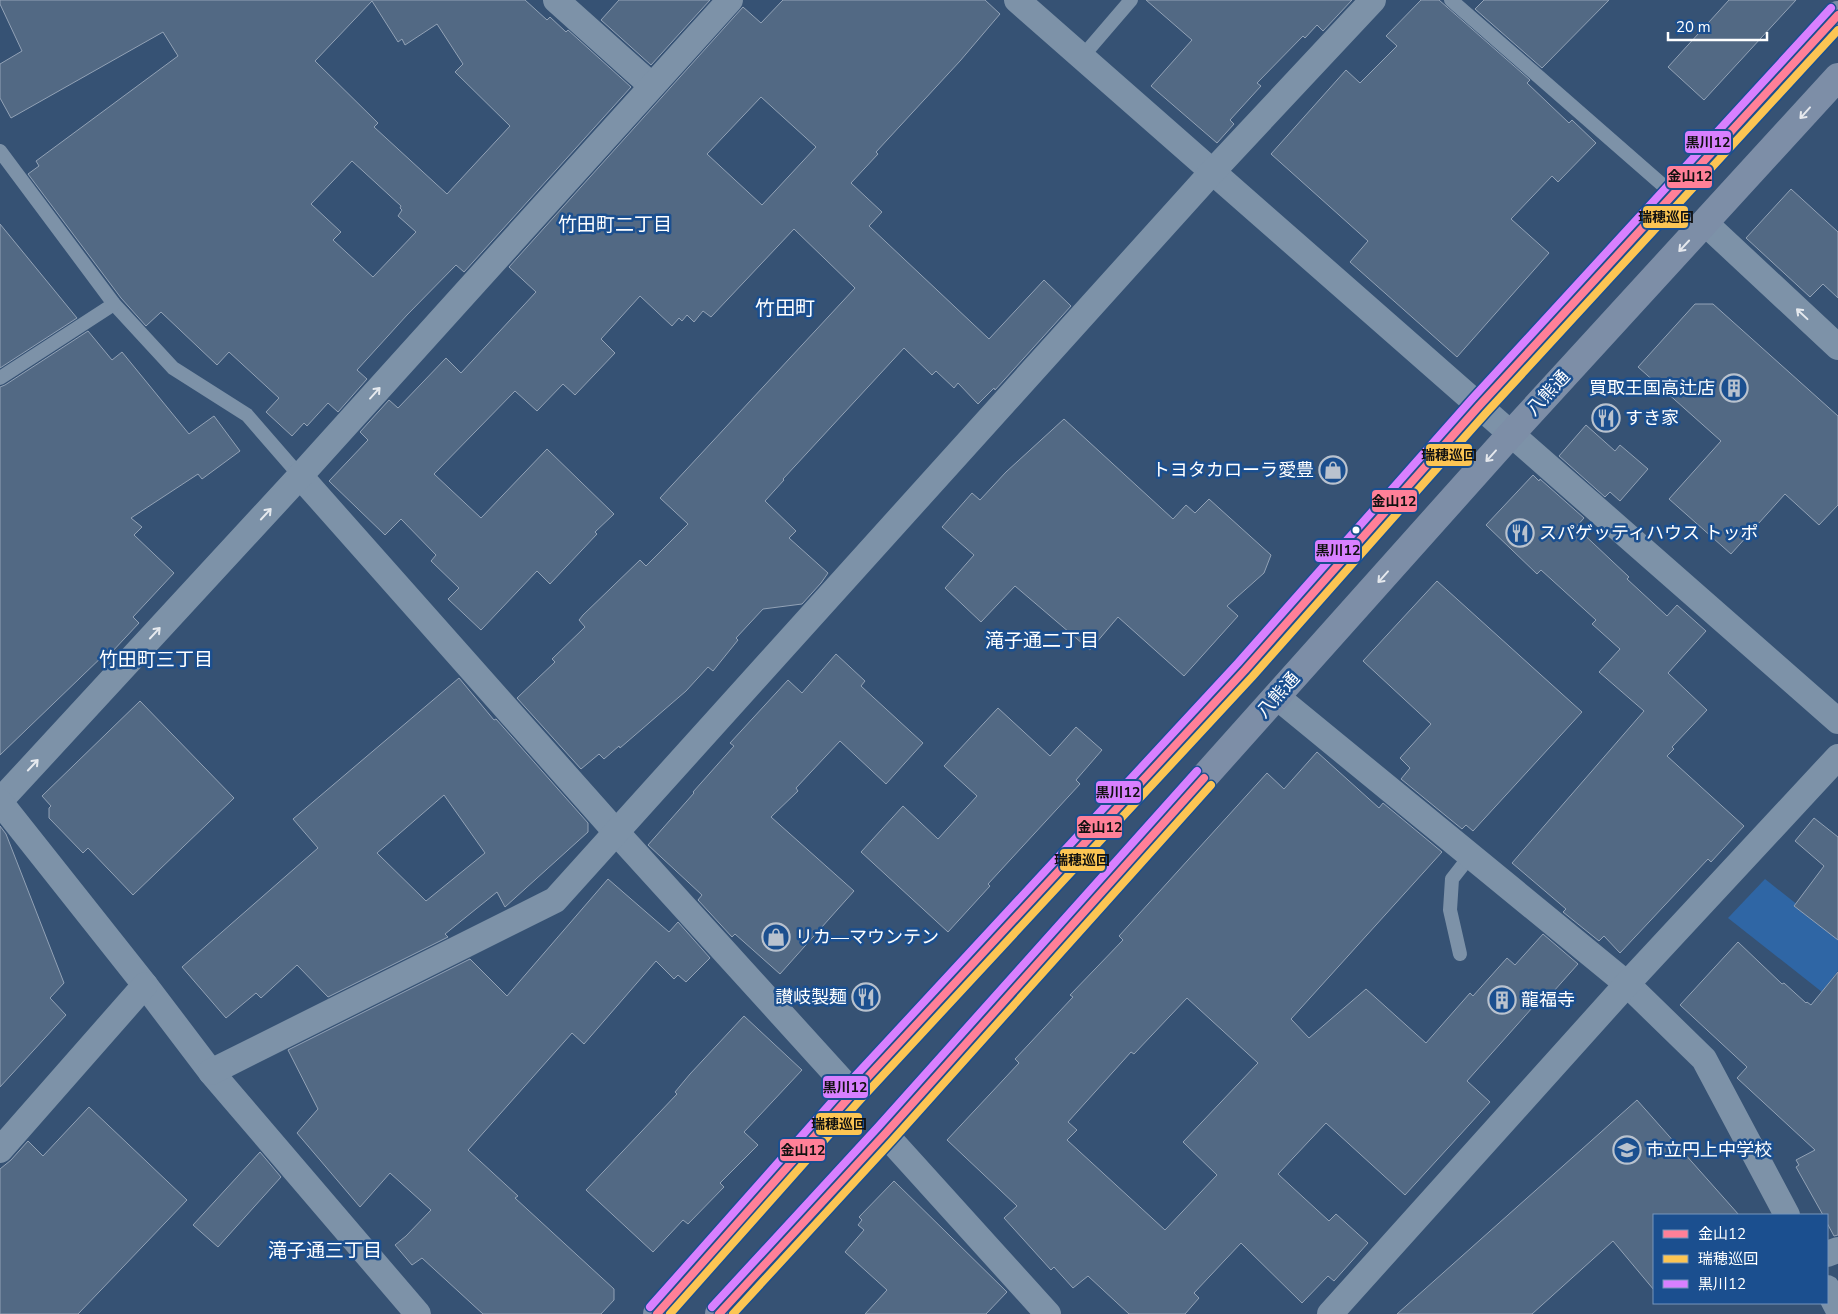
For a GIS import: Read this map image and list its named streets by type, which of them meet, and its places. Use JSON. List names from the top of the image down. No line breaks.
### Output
{"streets":{"main road":["八熊通"]},"districts":["竹田町二丁目","竹田町","滝子通二丁目","竹田町三丁目","滝子通三丁目"],"places":{"building":["買取王国高辻店","龍福寺"],"restaurant":["すき家","スパゲッティハウス トッポ","讃岐製麺"],"shop":["トヨタカローラ愛豊","リカ―マウンテン"],"school or university":["市立円上中学校"]},"lines":["transit line 黒川12","transit line 金山12","transit line 瑞穂巡回"],"legend":["金山12","瑞穂巡回","黒川12"],"scale_bar":"20 m"}
